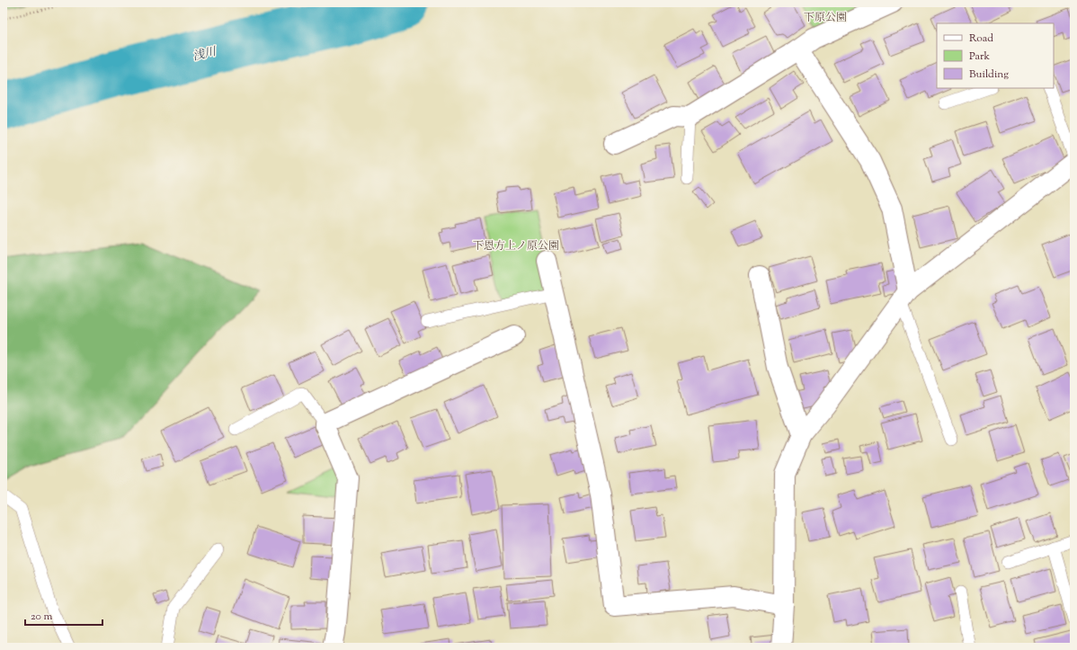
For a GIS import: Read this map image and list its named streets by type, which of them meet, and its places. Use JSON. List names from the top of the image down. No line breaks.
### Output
{"water":["浅川"],"parks":["下原公園","下恩方上ノ原公園"],"legend":["Road","Park","Building"],"scale_bar":"20 m"}
